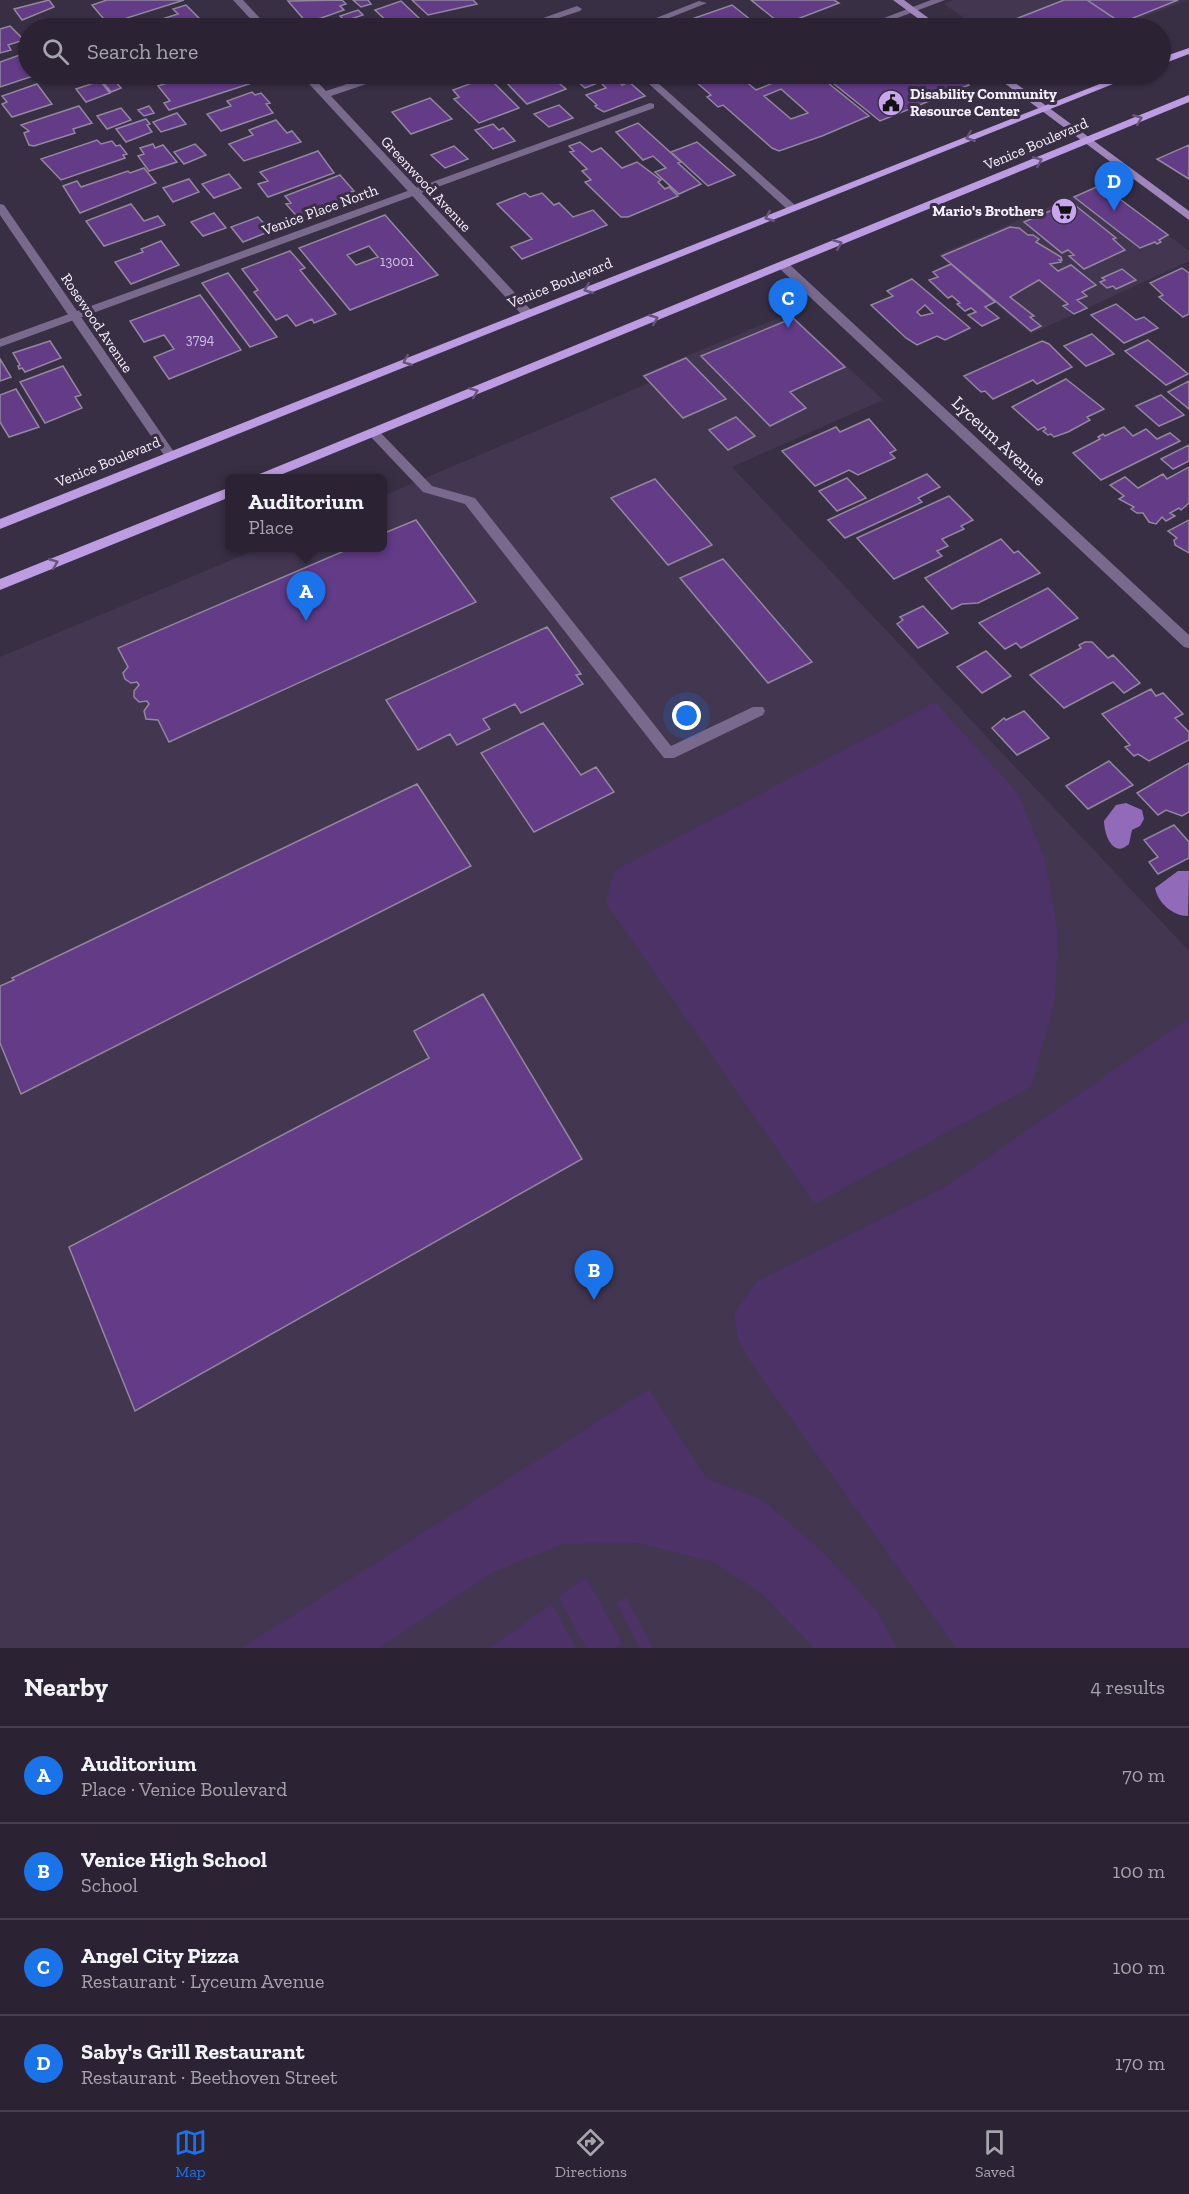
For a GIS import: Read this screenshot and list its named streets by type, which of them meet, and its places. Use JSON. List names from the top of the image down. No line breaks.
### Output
{"streets":{"main road":["Venice Boulevard"],"street":["Greenwood Avenue","Venice Place North","Rosewood Avenue","Lyceum Avenue"]},"crossings":[["Venice Boulevard","Greenwood Avenue"],["Venice Boulevard","Rosewood Avenue"],["Venice Boulevard","Lyceum Avenue"],["Greenwood Avenue","Venice Place North"],["Venice Place North","Rosewood Avenue"]],"places":{"public building":["Disability Community Resource Center"],"supermarket":["Mario's Brothers"]},"house_numbers":["13001","3794"],"page":{"search":"Search here","pins":["D","C","A","B"],"popup":["Auditorium","Place"],"heading":["Nearby","4 results"],"list":[{"mark":"A","name":"Auditorium","note":"Place · Venice Boulevard","value":"70 m"},{"mark":"B","name":"Venice High School","note":"School","value":"100 m"},{"mark":"C","name":"Angel City Pizza","note":"Restaurant · Lyceum Avenue","value":"100 m"},{"mark":"D","name":"Saby's Grill Restaurant","note":"Restaurant · Beethoven Street","value":"170 m"}],"nav":["Map","Directions","Saved"]}}
